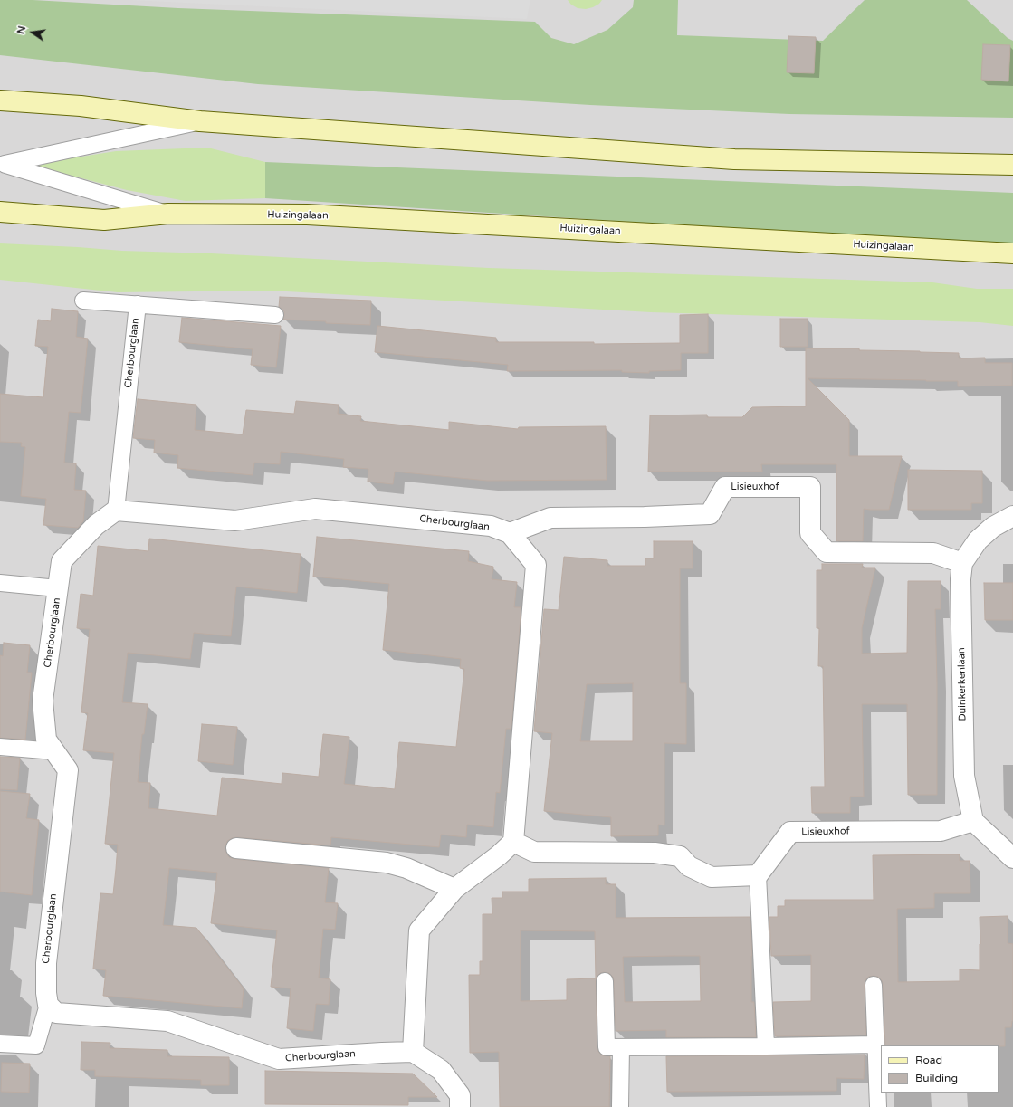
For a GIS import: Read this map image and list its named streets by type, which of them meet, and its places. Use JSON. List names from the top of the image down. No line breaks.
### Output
{"streets":{"main road":["Huizingalaan"],"street":["Cherbourglaan","Lisieuxhof","Duinkerkenlaan"]},"crossings":[["Cherbourglaan","Lisieuxhof"],["Lisieuxhof","Duinkerkenlaan"]],"legend":["Road","Building"],"north":"left"}
